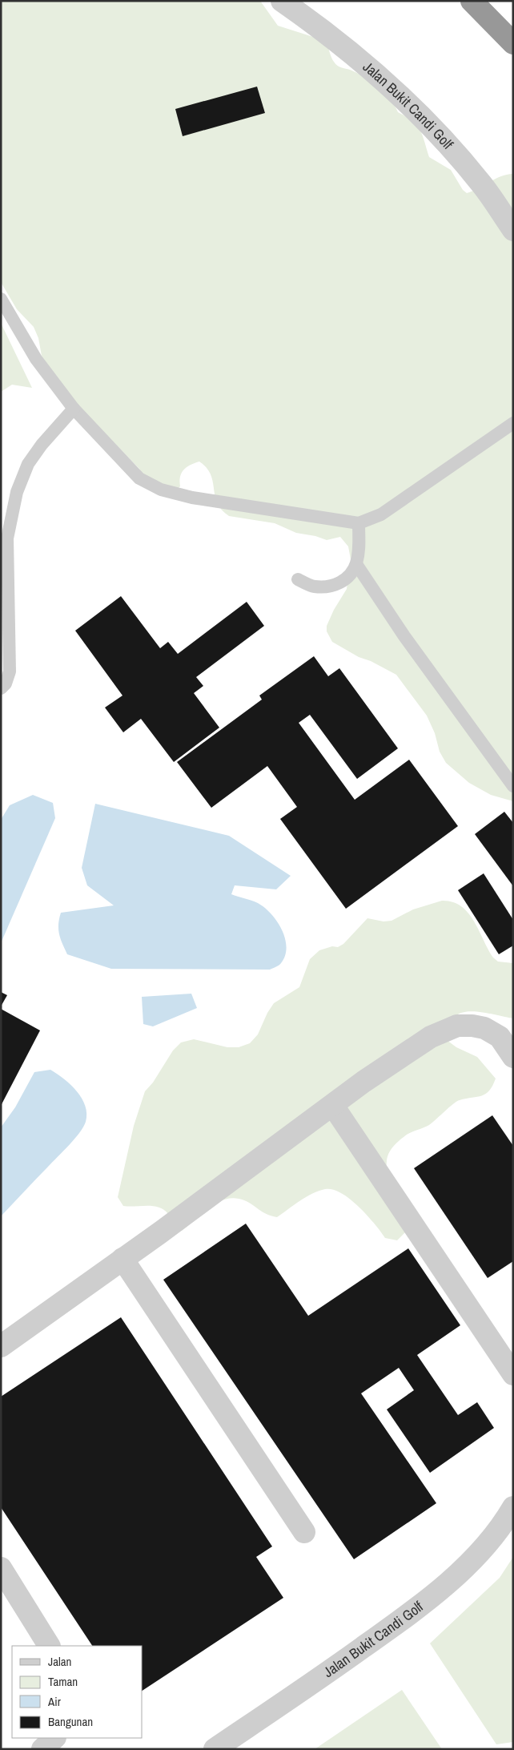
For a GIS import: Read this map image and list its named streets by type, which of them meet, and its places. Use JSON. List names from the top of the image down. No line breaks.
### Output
{"streets":{"street":["Jalan Bukit Candi Golf"]},"legend":["Jalan","Taman","Air","Bangunan"]}
